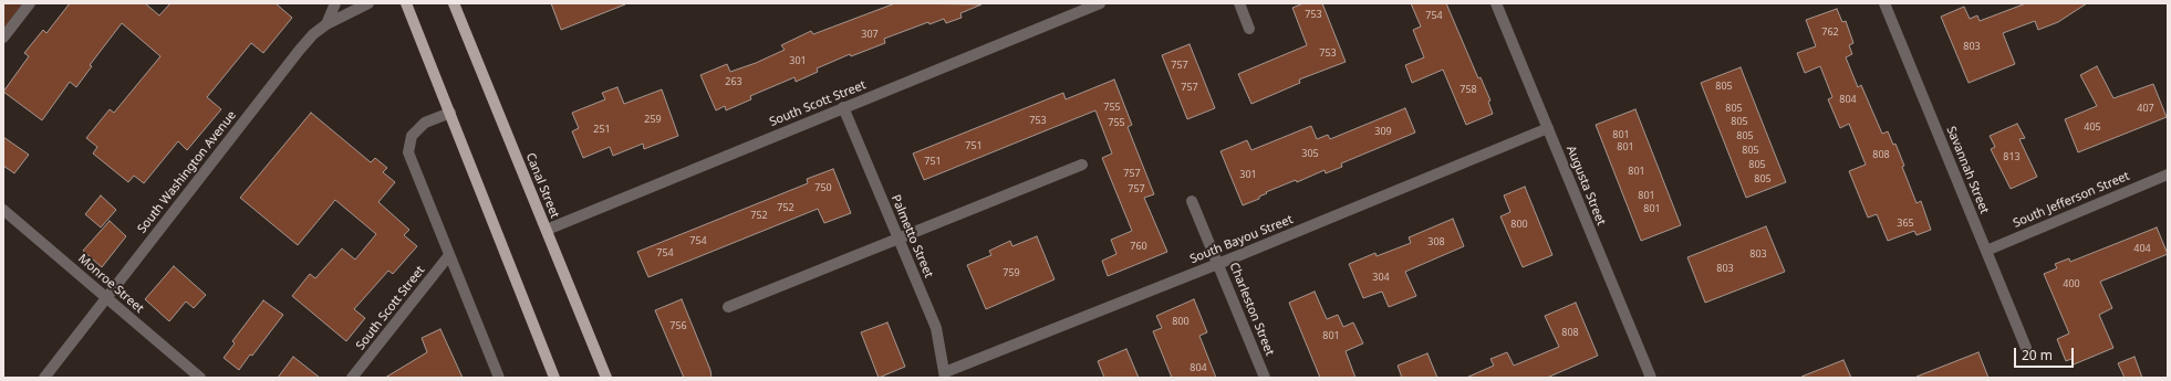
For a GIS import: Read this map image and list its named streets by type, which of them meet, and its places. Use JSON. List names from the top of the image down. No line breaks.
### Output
{"streets":{"main road":["Canal Street"],"street":["South Scott Street","Savannah Street","South Washington Avenue","Augusta Street","South Jefferson Street","Palmetto Street","South Bayou Street","Monroe Street","Charleston Street"]},"crossings":[["South Scott Street","Canal Street"],["South Scott Street","Palmetto Street"],["Savannah Street","South Jefferson Street"],["South Washington Avenue","Monroe Street"],["Augusta Street","South Bayou Street"],["Palmetto Street","South Bayou Street"],["South Bayou Street","Charleston Street"]],"house_numbers":["753","754","762","307","803","753","301","757","263","805","757","758","804","755","805","407","259","753","805","755","405","251","309","801","805","751","801","805","305","808","813","751","805","801","757","301","805","750","757","801","752","801","752","365","800","754","308","760","404","754","803","803","759","304","400","800","756","808","801","804"],"scale_bar":"20 m"}
